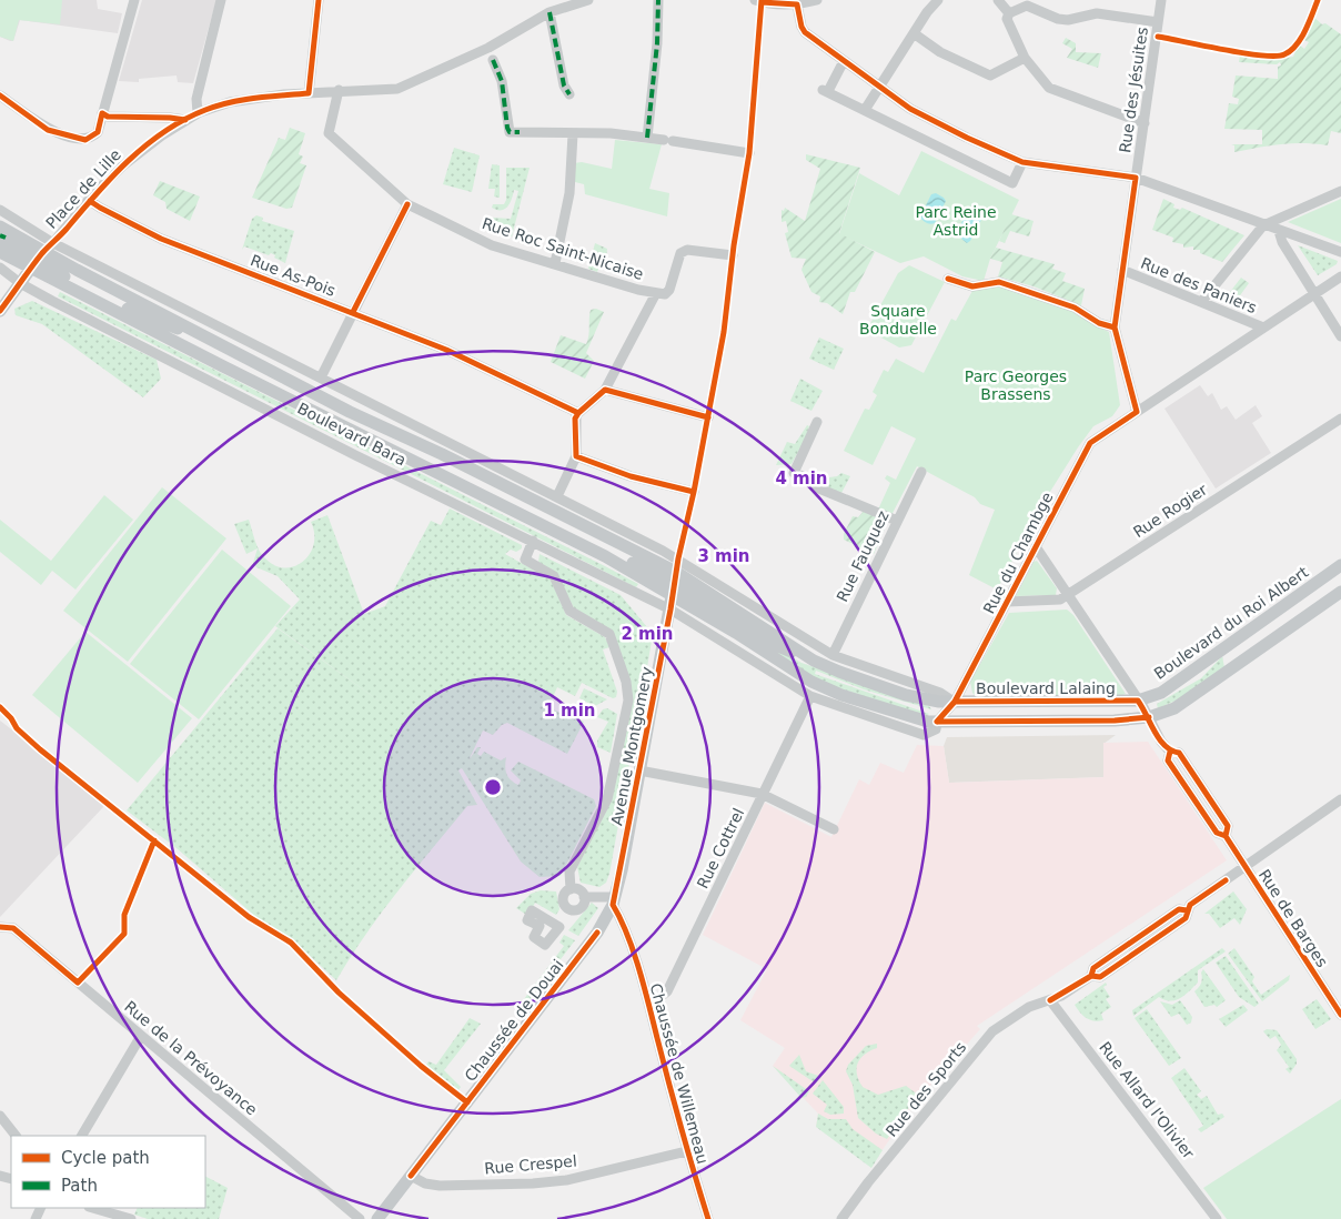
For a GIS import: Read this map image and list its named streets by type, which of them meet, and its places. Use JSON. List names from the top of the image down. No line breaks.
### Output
{"streets":{"main road":["Boulevard Bara","Boulevard du Roi Albert","Boulevard Lalaing","Avenue Montgomery","Chaussée de Douai"],"street":["Rue des Jésuites","Place de Lille","Rue Roc Saint-Nicaise","Rue As-Pois","Rue des Paniers","Rue Rogier","Rue du Chambge","Rue Fauquez","Rue Cottrel","Rue de Barges","Rue de la Prévoyance","Chaussée de Willemeau","Rue des Sports","Rue Allard l'Olivier","Rue Crespel"]},"crossings":[["Rue des Jésuites","Rue des Paniers"],["Rue des Jésuites","Rue du Chambge"],["Place de Lille","Rue Roc Saint-Nicaise"],["Place de Lille","Rue As-Pois"],["Place de Lille","Boulevard Bara"],["Rue des Paniers","Rue du Chambge"],["Boulevard Bara","Boulevard Lalaing"],["Boulevard Bara","Avenue Montgomery"],["Rue Rogier","Rue du Chambge"],["Rue Rogier","Rue de Barges"],["Rue du Chambge","Boulevard Lalaing"],["Rue du Chambge","Rue de Barges"],["Rue Fauquez","Boulevard Lalaing"],["Boulevard du Roi Albert","Boulevard Lalaing"],["Boulevard du Roi Albert","Rue de Barges"],["Boulevard Lalaing","Avenue Montgomery"],["Boulevard Lalaing","Rue Cottrel"],["Boulevard Lalaing","Rue de Barges"],["Avenue Montgomery","Chaussée de Douai"],["Avenue Montgomery","Chaussée de Willemeau"],["Rue Cottrel","Chaussée de Willemeau"],["Rue de Barges","Rue des Sports"],["Chaussée de Douai","Chaussée de Willemeau"],["Chaussée de Douai","Rue Crespel"],["Chaussée de Willemeau","Rue Crespel"],["Rue des Sports","Rue Allard l'Olivier"]],"parks":["Parc Reine Astrid","Square Bonduelle","Parc Georges Brassens"],"legend":["Cycle path","Path"],"rings":["4 min","3 min","2 min","1 min"]}
